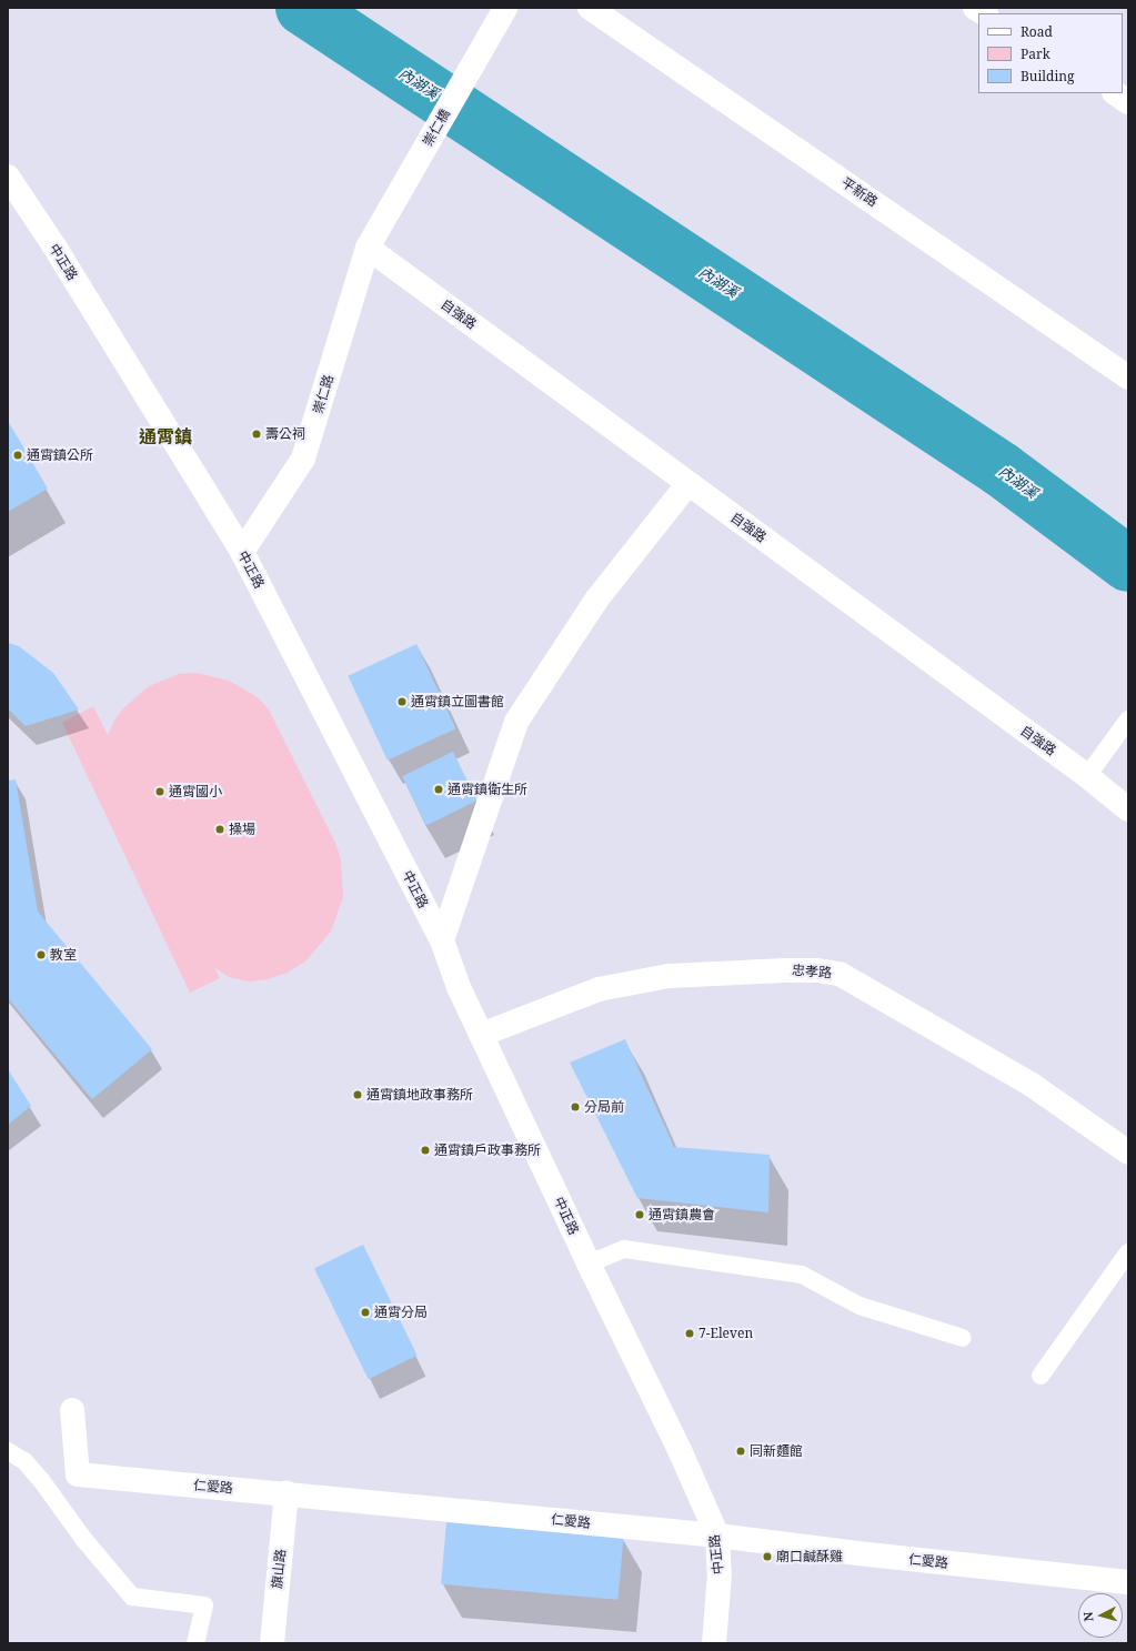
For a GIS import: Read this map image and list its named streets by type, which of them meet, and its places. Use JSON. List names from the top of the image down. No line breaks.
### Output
{"streets":{"street":["崇仁橋","平新路","中正路","自強路","崇仁路","忠孝路","仁愛路","旗山路"]},"crossings":[["崇仁橋","自強路"],["崇仁橋","崇仁路"],["中正路","崇仁路"],["中正路","忠孝路"],["中正路","仁愛路"],["自強路","崇仁路"],["仁愛路","旗山路"]],"districts":["通霄鎮"],"water":["內湖溪"],"places":["壽公祠","通霄鎮公所","通霄鎮立圖書館","通霄鎮衛生所","通霄國小","操場","教室","通霄鎮地政事務所","分局前","通霄鎮戶政事務所","通霄鎮農會","通霄分局","7-Eleven","同新麵館","廟口鹹酥雞"],"legend":["Road","Park","Building"],"north":"left"}
